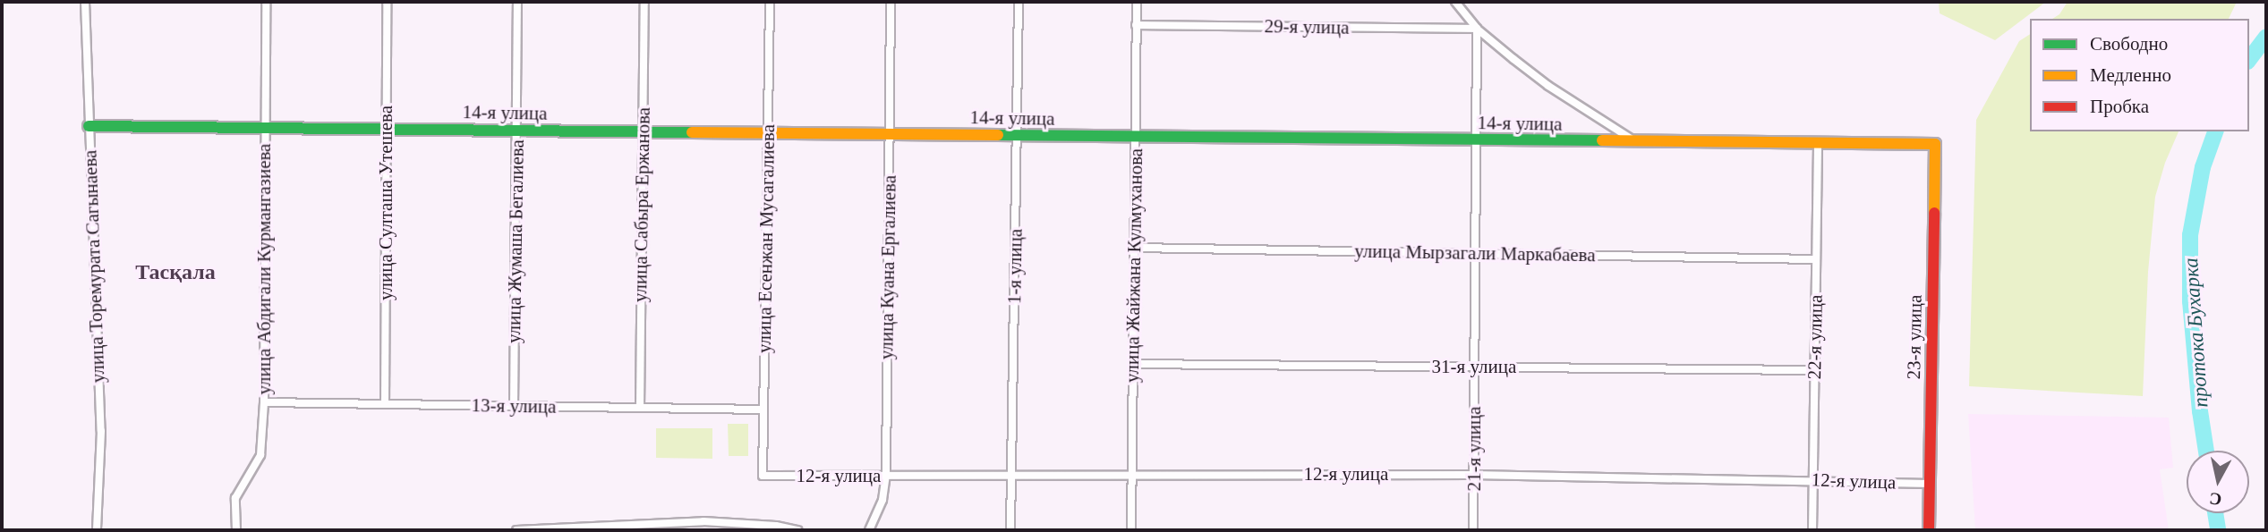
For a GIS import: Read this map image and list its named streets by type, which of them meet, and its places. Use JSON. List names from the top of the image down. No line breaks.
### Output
{"streets":{"street":["29-я улица","14-я улица","улица Султаша Утешева","улица Сабыра Ержанова","улица Есенжан Мусагалиева","улица Жумаша Бегалиева","улица Мырзагали Маркабаева","улица Жайжана Кулмуханова","улица Торемурата Сагынаева","1-я улица","улица Куана Ергалиева","улица Абдигали Курмангазиева","22-я улица","23-я улица","31-я улица","13-я улица","21-я улица","12-я улица"]},"crossings":[["29-я улица","улица Жайжана Кулмуханова"],["29-я улица","21-я улица"],["14-я улица","улица Султаша Утешева"],["14-я улица","улица Сабыра Ержанова"],["14-я улица","улица Есенжан Мусагалиева"],["14-я улица","улица Жумаша Бегалиева"],["14-я улица","улица Жайжана Кулмуханова"],["14-я улица","улица Торемурата Сагынаева"],["14-я улица","1-я улица"],["14-я улица","улица Куана Ергалиева"],["14-я улица","улица Абдигали Курмангазиева"],["14-я улица","22-я улица"],["14-я улица","23-я улица"],["14-я улица","21-я улица"],["улица Султаша Утешева","13-я улица"],["улица Сабыра Ержанова","13-я улица"],["улица Есенжан Мусагалиева","13-я улица"],["улица Есенжан Мусагалиева","12-я улица"],["улица Жумаша Бегалиева","13-я улица"],["улица Мырзагали Маркабаева","улица Жайжана Кулмуханова"],["улица Мырзагали Маркабаева","22-я улица"],["улица Мырзагали Маркабаева","21-я улица"],["улица Жайжана Кулмуханова","31-я улица"],["улица Жайжана Кулмуханова","12-я улица"],["1-я улица","12-я улица"],["улица Куана Ергалиева","12-я улица"],["улица Абдигали Курмангазиева","13-я улица"],["22-я улица","31-я улица"],["22-я улица","12-я улица"],["23-я улица","12-я улица"],["31-я улица","21-я улица"],["21-я улица","12-я улица"]],"districts":["Тасқала"],"water":["протока Бухарка"],"legend":["Свободно","Медленно","Пробка"],"north":"bottom"}
